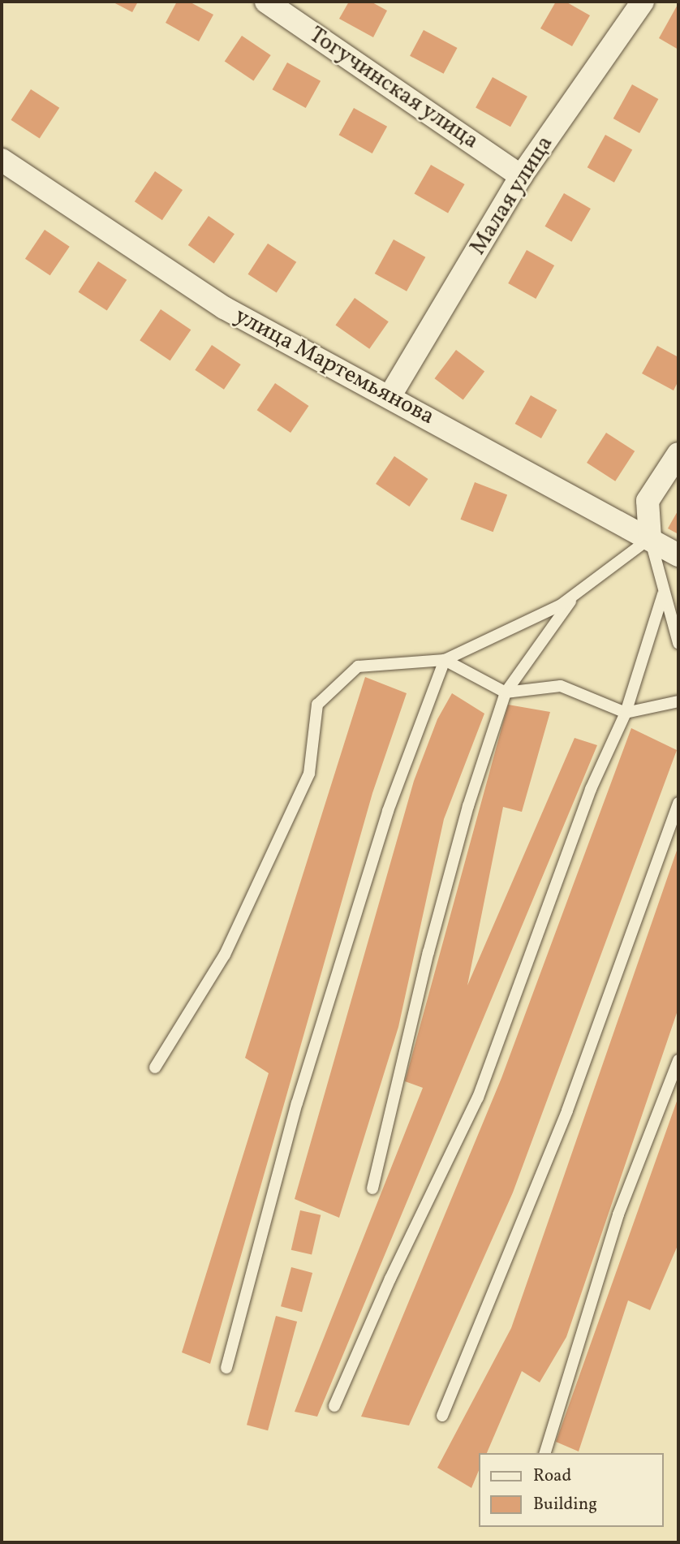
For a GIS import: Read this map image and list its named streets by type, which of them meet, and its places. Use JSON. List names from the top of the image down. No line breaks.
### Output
{"streets":{"street":["Тогучинская улица","Малая улица","улица Мартемьянова"]},"crossings":[["Тогучинская улица","Малая улица"],["Малая улица","улица Мартемьянова"]],"legend":["Road","Building"]}
